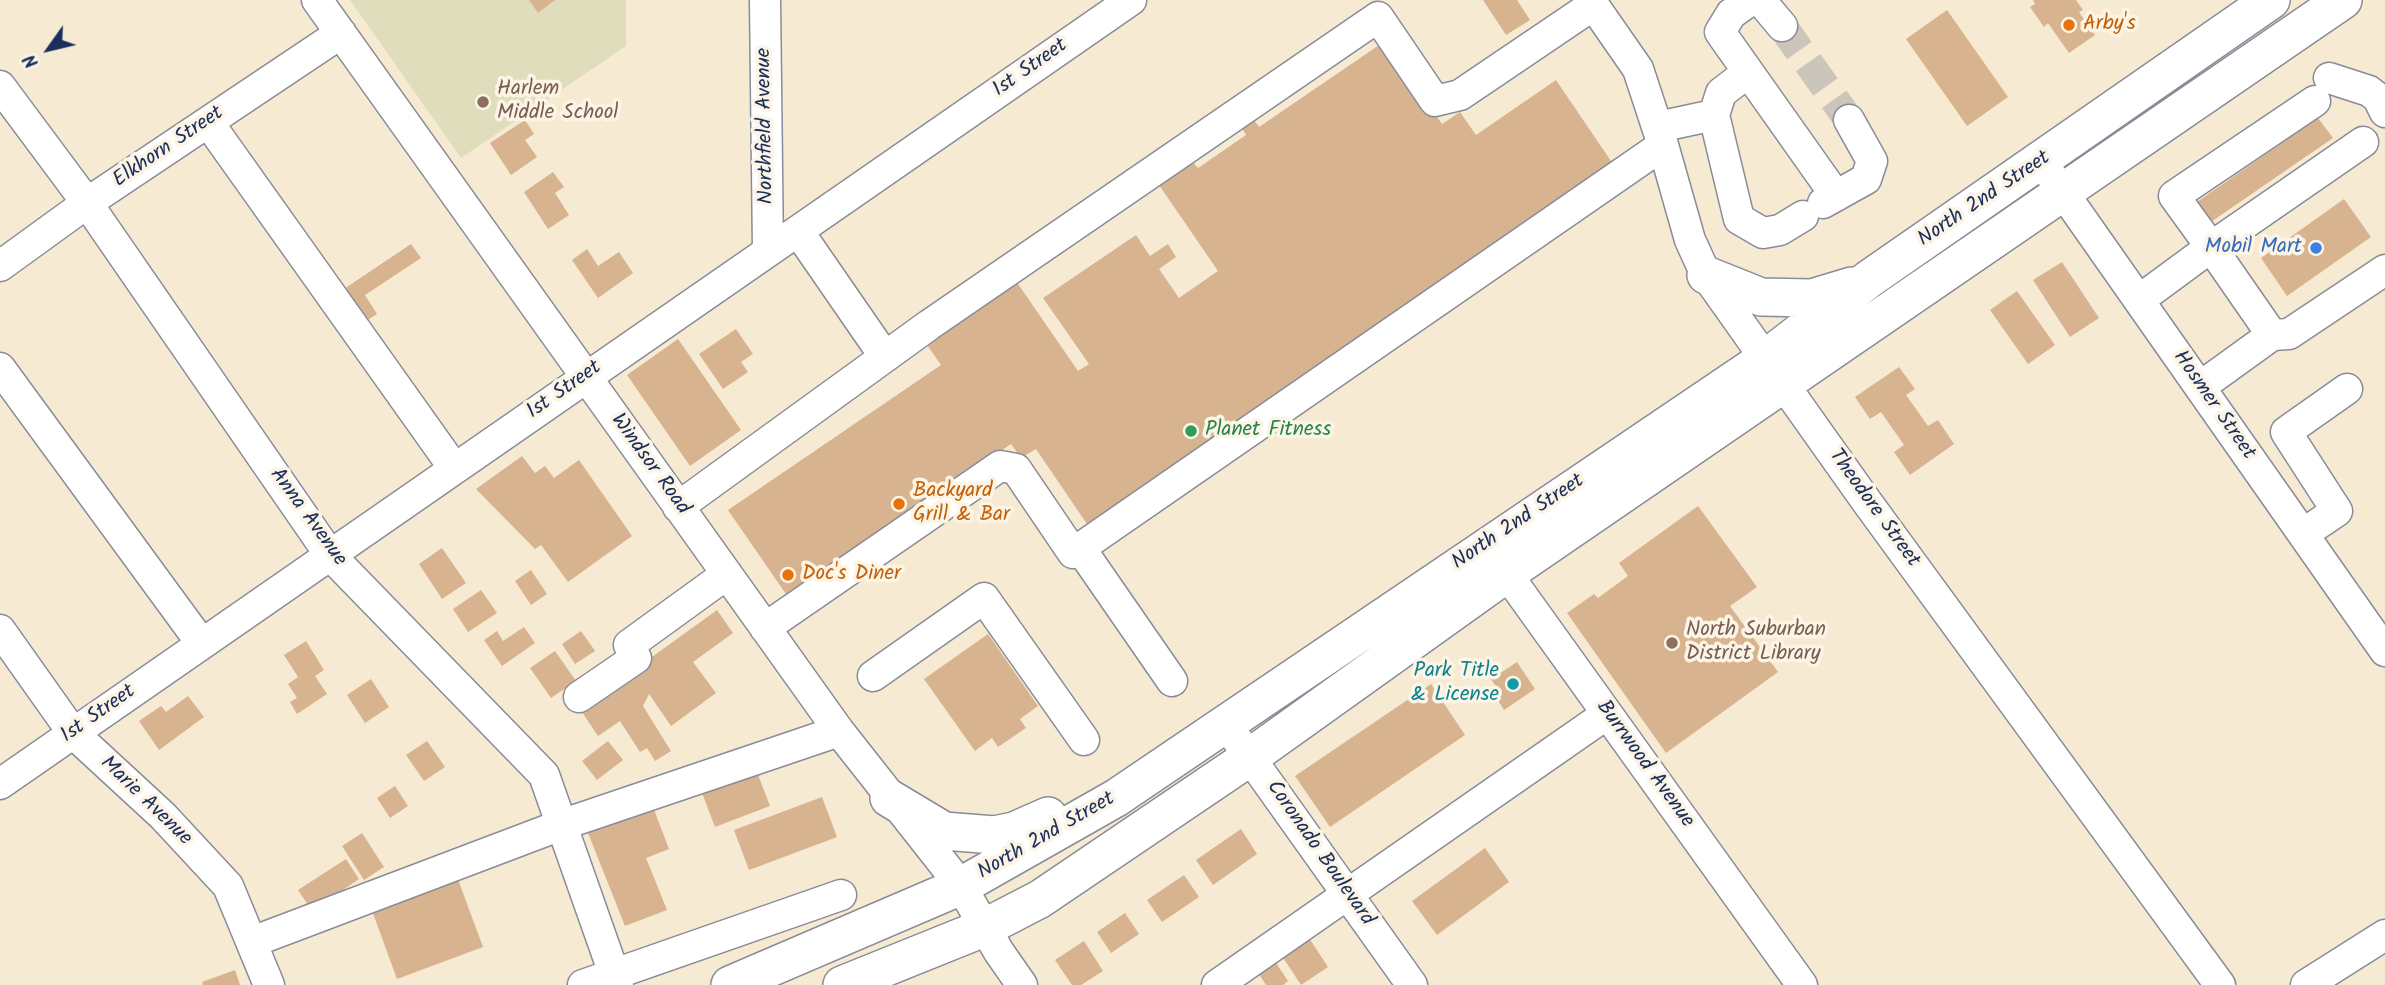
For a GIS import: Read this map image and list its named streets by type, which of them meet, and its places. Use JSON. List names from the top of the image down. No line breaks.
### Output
{"streets":{"main road":["North 2nd Street"],"street":["1st Street","Northfield Avenue","Elkhorn Street","Hosmer Street","Windsor Road","Theodore Street","Anna Avenue","Burrwood Avenue","Marie Avenue","Coronado Boulevard"]},"crossings":[["1st Street","Northfield Avenue"],["1st Street","Windsor Road"],["1st Street","Anna Avenue"],["1st Street","Marie Avenue"],["Elkhorn Street","Windsor Road"],["Elkhorn Street","Anna Avenue"],["North 2nd Street","Hosmer Street"],["North 2nd Street","Windsor Road"],["North 2nd Street","Theodore Street"],["North 2nd Street","Burrwood Avenue"],["North 2nd Street","Coronado Boulevard"]],"places":["Arby's","Harlem Middle School","Mobil Mart","Planet Fitness","Backyard Grill & Bar","Doc's Diner","North Suburban District Library","Park Title & License"],"north":"bottom left"}
